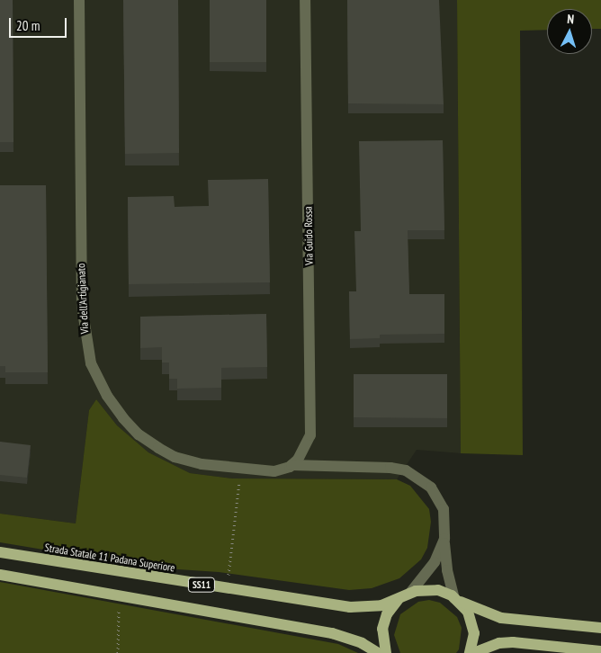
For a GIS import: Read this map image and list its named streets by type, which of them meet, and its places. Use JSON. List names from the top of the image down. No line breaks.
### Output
{"streets":{"main road":["Strada Statale 11 Padana Superiore","SS11"],"street":["Via Guido Rossa","Via dell'Artigianato"]},"crossings":[["Via Guido Rossa","Via dell'Artigianato"],["Via dell'Artigianato","Strada Statale 11 Padana Superiore"]],"scale_bar":"20 m","north":"top"}
